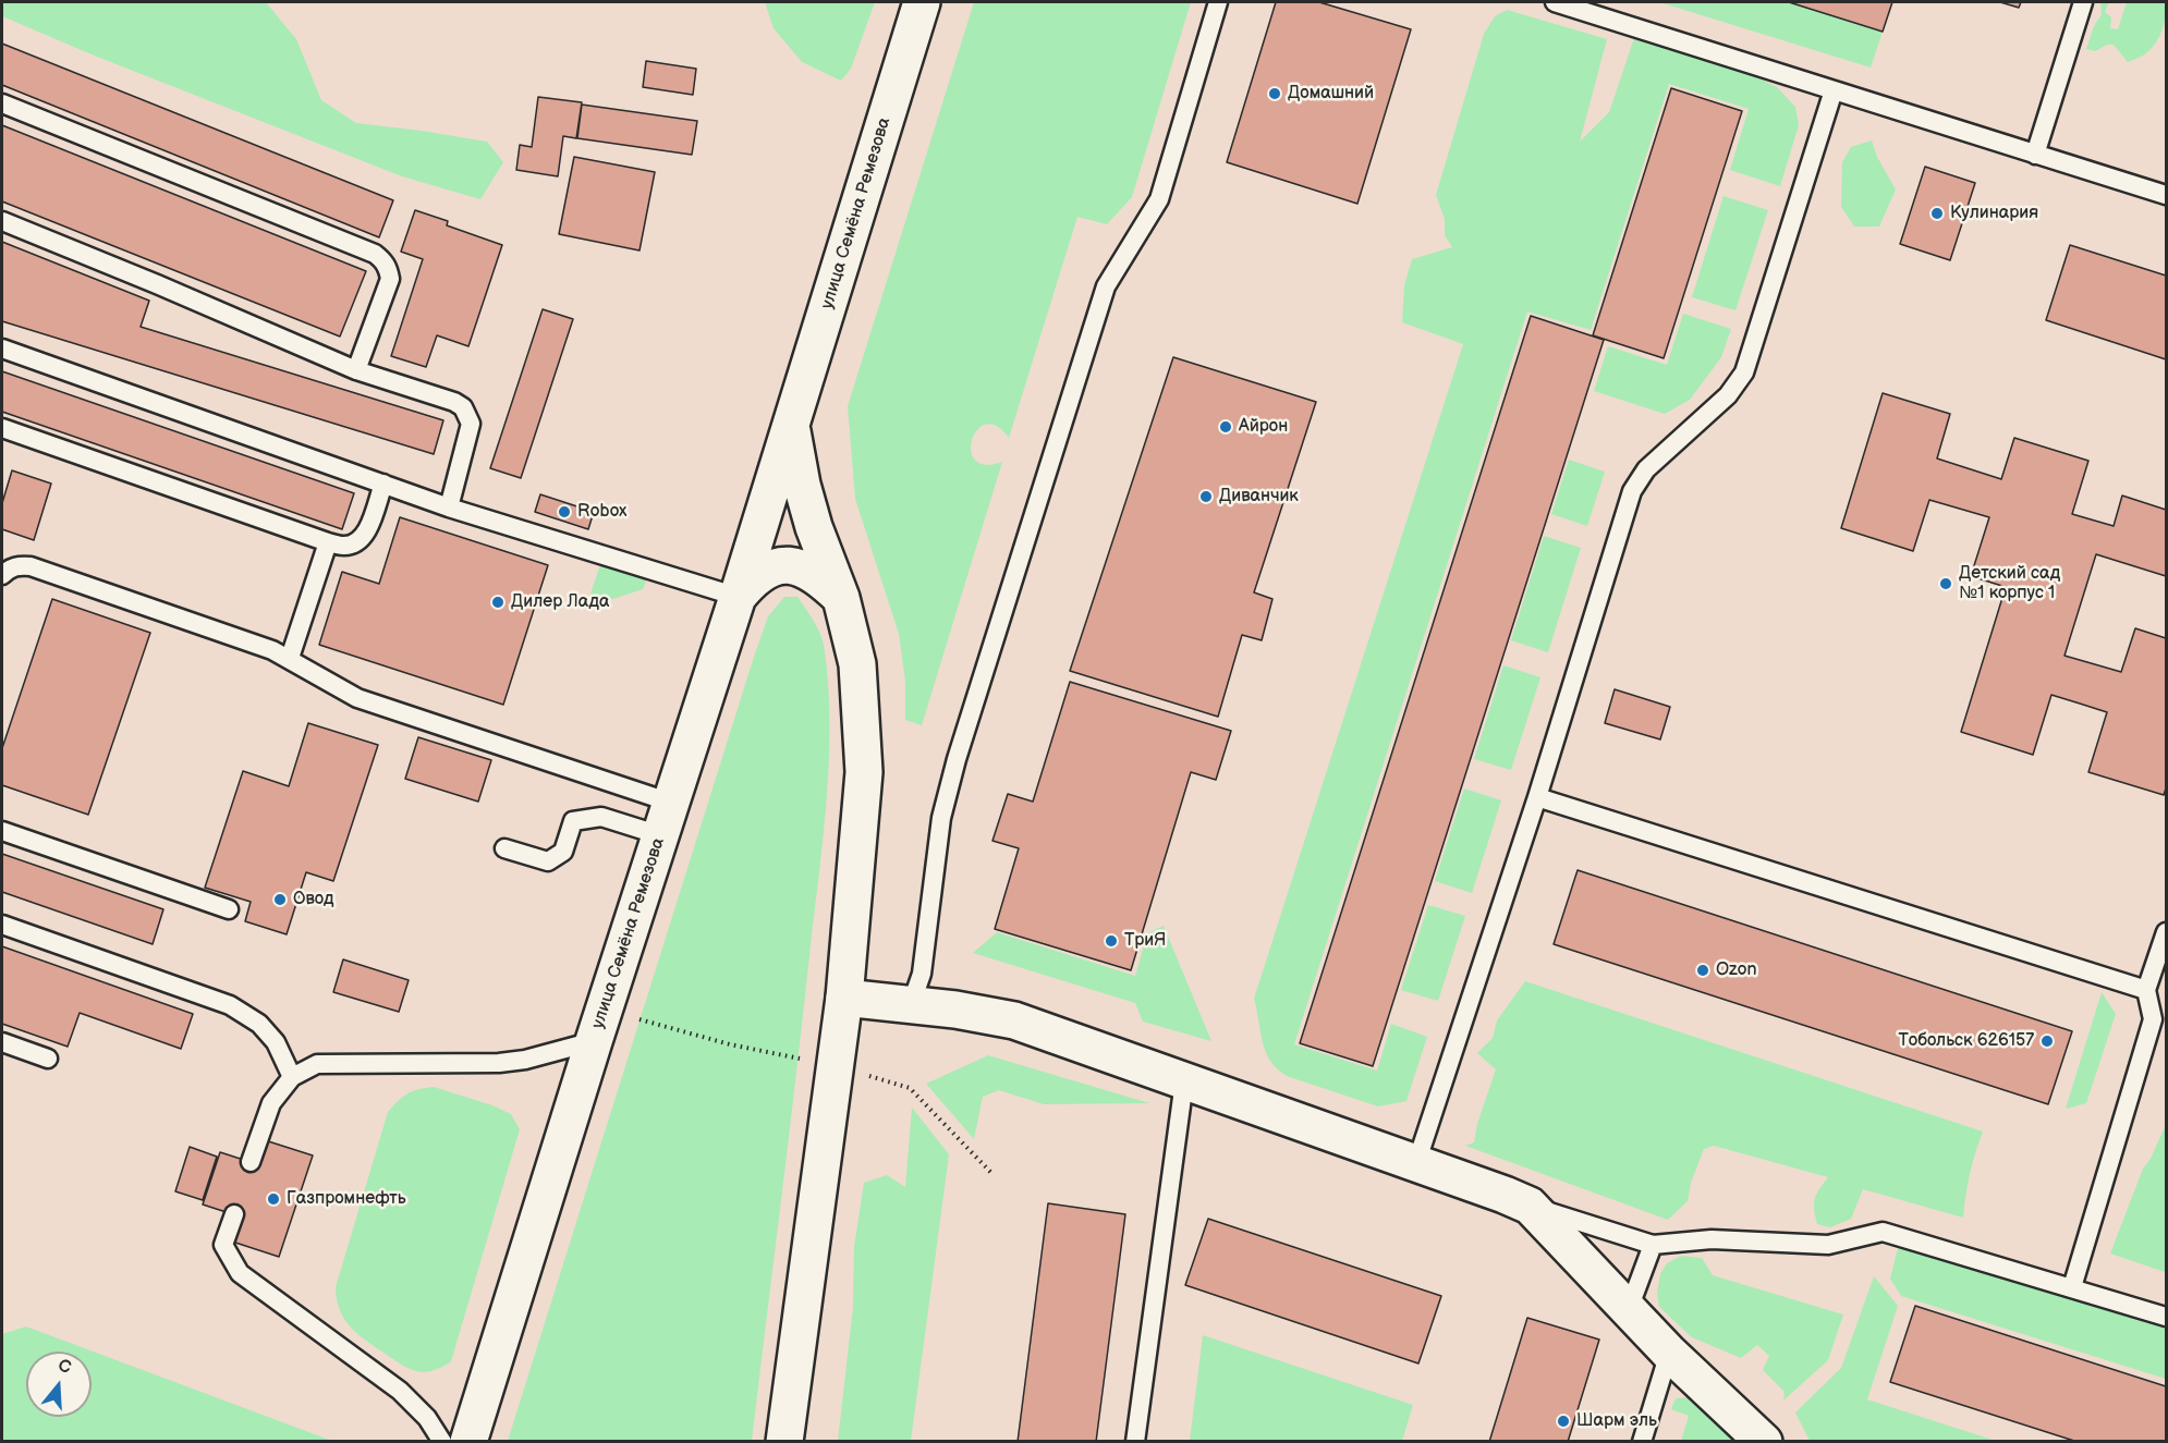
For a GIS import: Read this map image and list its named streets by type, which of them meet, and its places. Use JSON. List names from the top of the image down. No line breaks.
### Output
{"streets":{"main road":["улица Семёна Ремезова"]},"places":["Домашний","Кулинария","Айрон","Диванчик","Robox","Детский сад №1 корпус 1","Дилер Лада","Овод","ТриЯ","Ozon","Тобольск 626157","Газпромнефть","Шарм эль"],"north":"top"}
